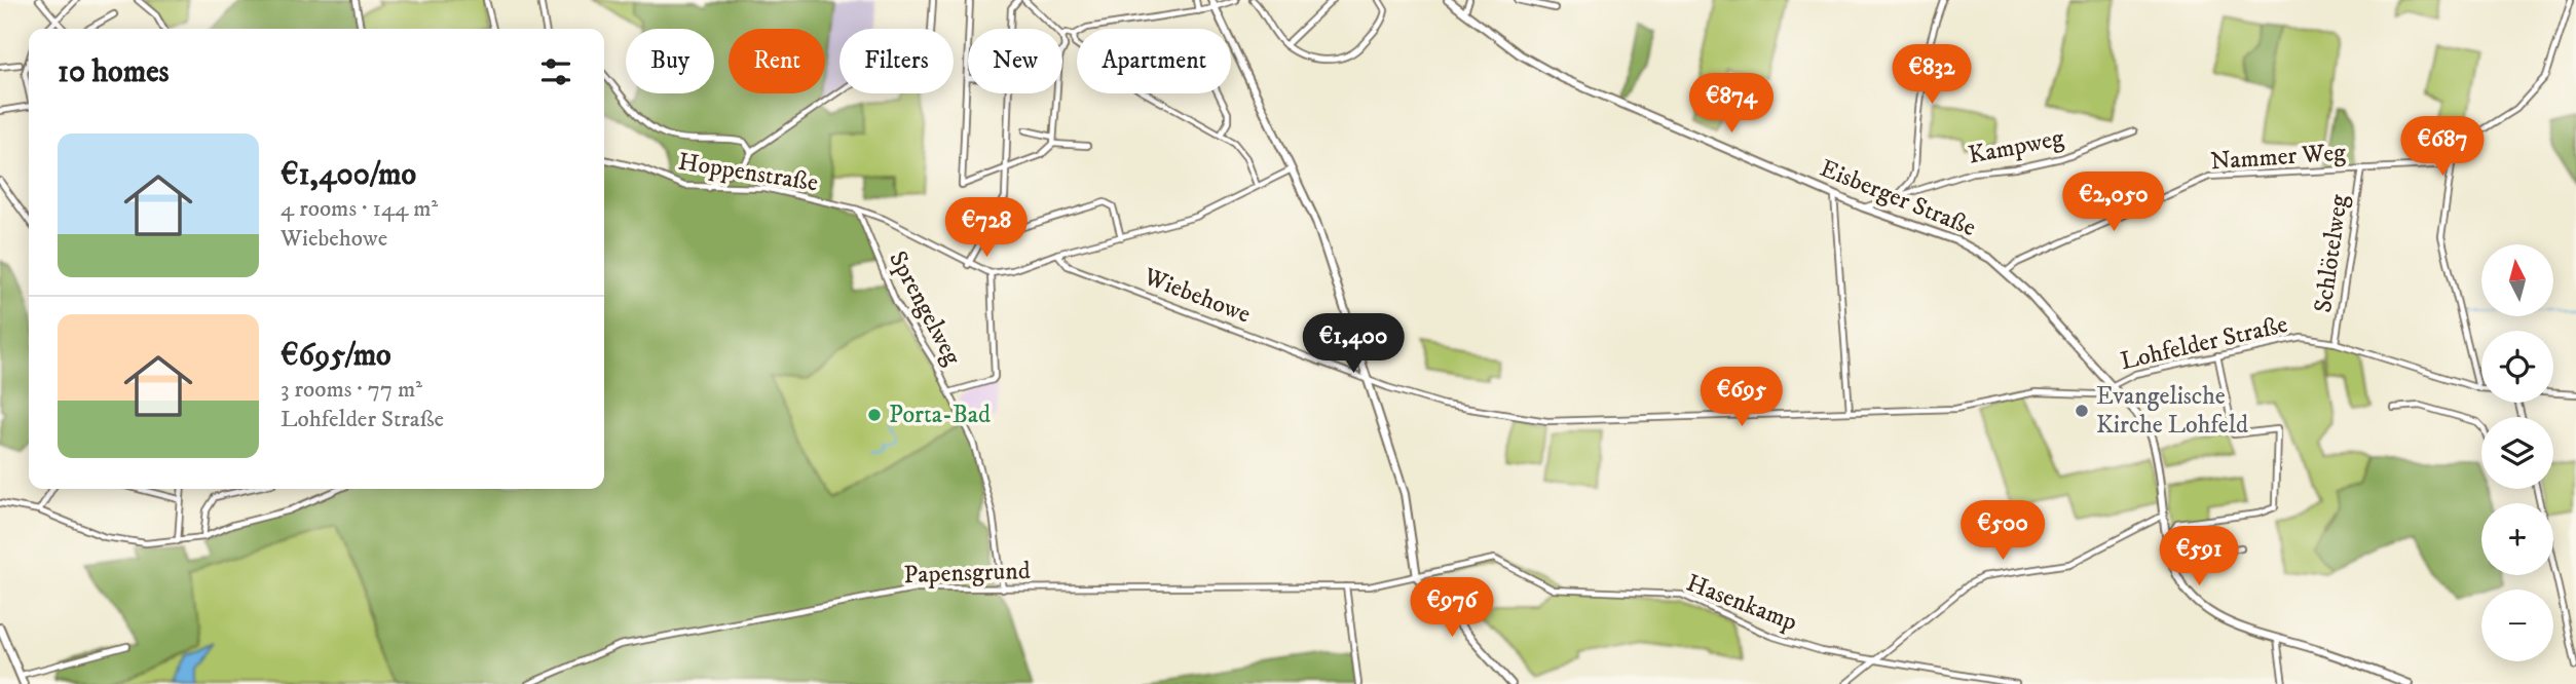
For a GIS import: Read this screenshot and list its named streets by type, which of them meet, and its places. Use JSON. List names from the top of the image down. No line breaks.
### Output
{"streets":{"main road":["Eisberger Straße"],"street":["Kampweg","Nammer Weg","Hoppenstraße","Schlötelweg","Wiebehowe","Sprengelweg","Lohfelder Straße","Papensgrund","Hasenkamp"]},"crossings":[["Kampweg","Eisberger Straße"],["Nammer Weg","Eisberger Straße"],["Nammer Weg","Schlötelweg"],["Hoppenstraße","Sprengelweg"],["Eisberger Straße","Lohfelder Straße"],["Schlötelweg","Lohfelder Straße"],["Wiebehowe","Lohfelder Straße"],["Sprengelweg","Papensgrund"],["Papensgrund","Hasenkamp"]],"places":["Evangelische Kirche Lohfeld","Porta-Bad"],"north":"top","page":{"chip":["Buy","Rent","Filters","New","Apartment"],"heading":"10 homes","price":["€832","€874","€687","€2,050","€728","€1,400","€695","€500","€591","€976"],"list":[{"name":"€1,400/mo","note":"4 rooms · 144 m² · Wiebehowe"},{"name":"€695/mo","note":"3 rooms · 77 m² · Lohfelder Straße"}],"map_buttons":["+","−"]}}
